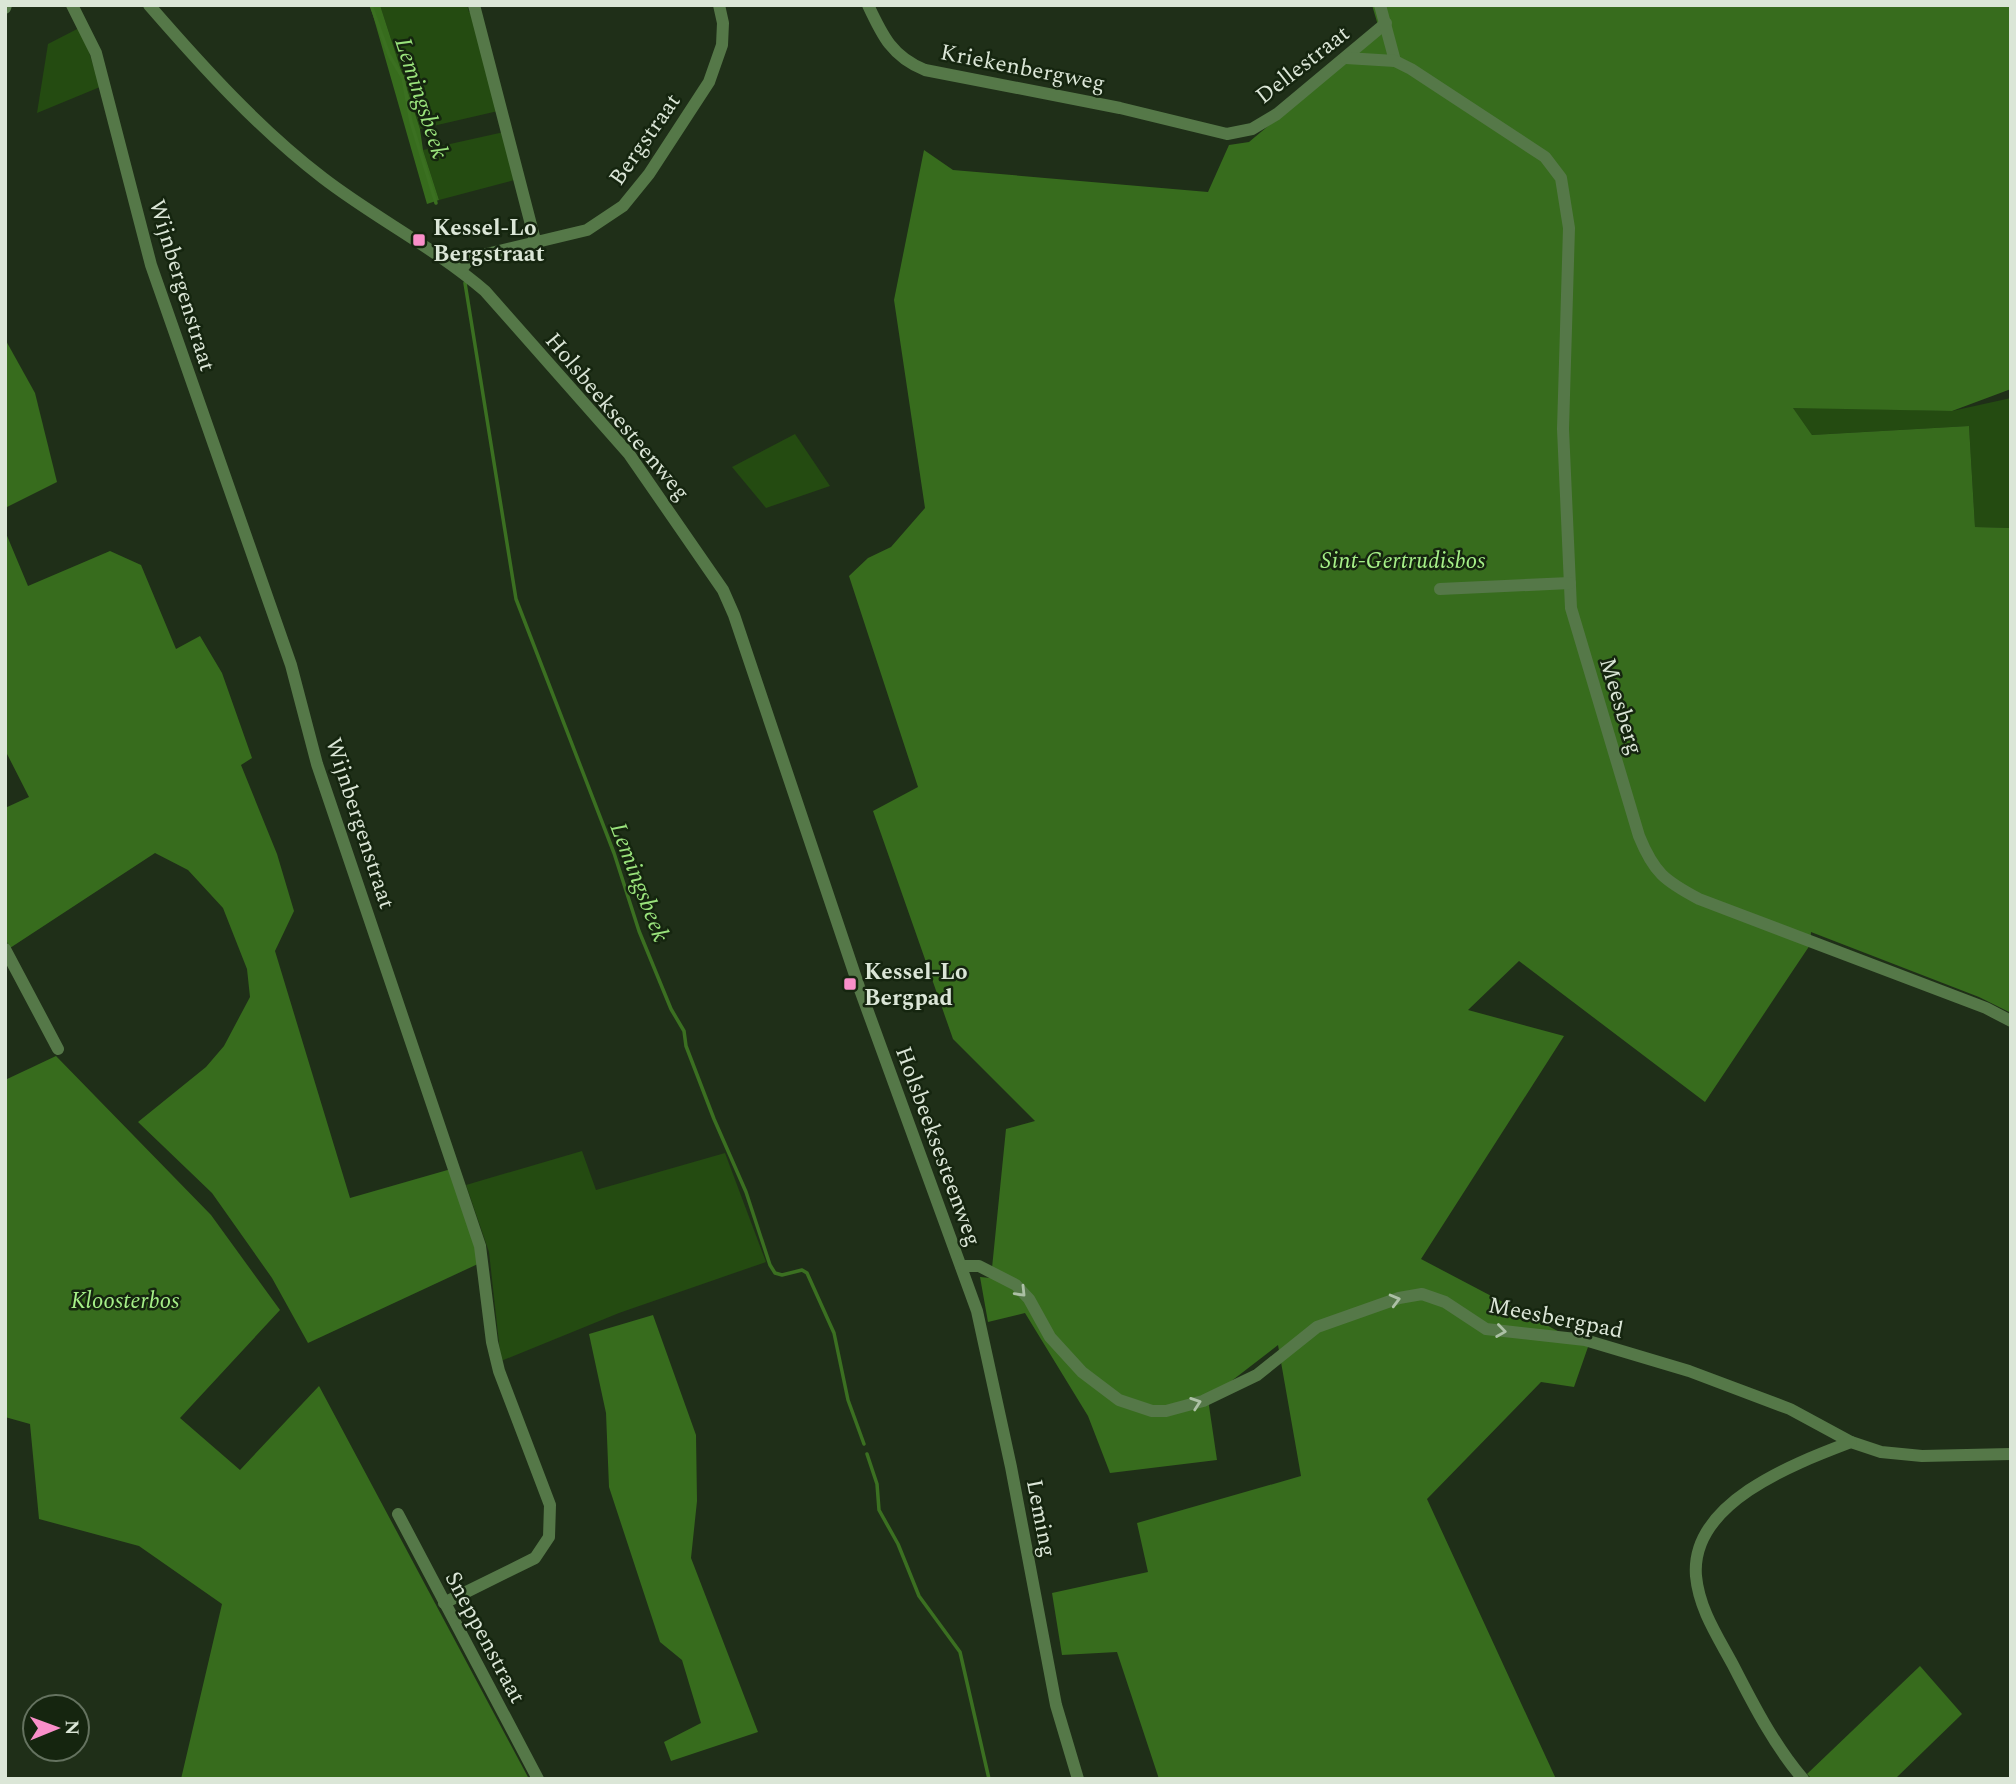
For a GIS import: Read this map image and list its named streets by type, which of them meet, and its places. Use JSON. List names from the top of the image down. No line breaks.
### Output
{"streets":{"street":["Dellestraat","Kriekenbergweg","Bergstraat","Wijnbergenstraat","Holsbeeksesteenweg","Meesberg","Meesbergpad","Leming","Sneppenstraat"]},"crossings":[["Dellestraat","Kriekenbergweg"],["Bergstraat","Holsbeeksesteenweg"],["Wijnbergenstraat","Sneppenstraat"],["Holsbeeksesteenweg","Meesbergpad"],["Holsbeeksesteenweg","Leming"],["Meesbergpad","Leming"]],"one_way":["Meesbergpad"],"water":["Lemingsbeek"],"parks":["Sint-Gertrudisbos","Kloosterbos"],"places":{"transit":["Kessel-Lo Bergstraat","Kessel-Lo Bergpad"]},"north":"right"}
